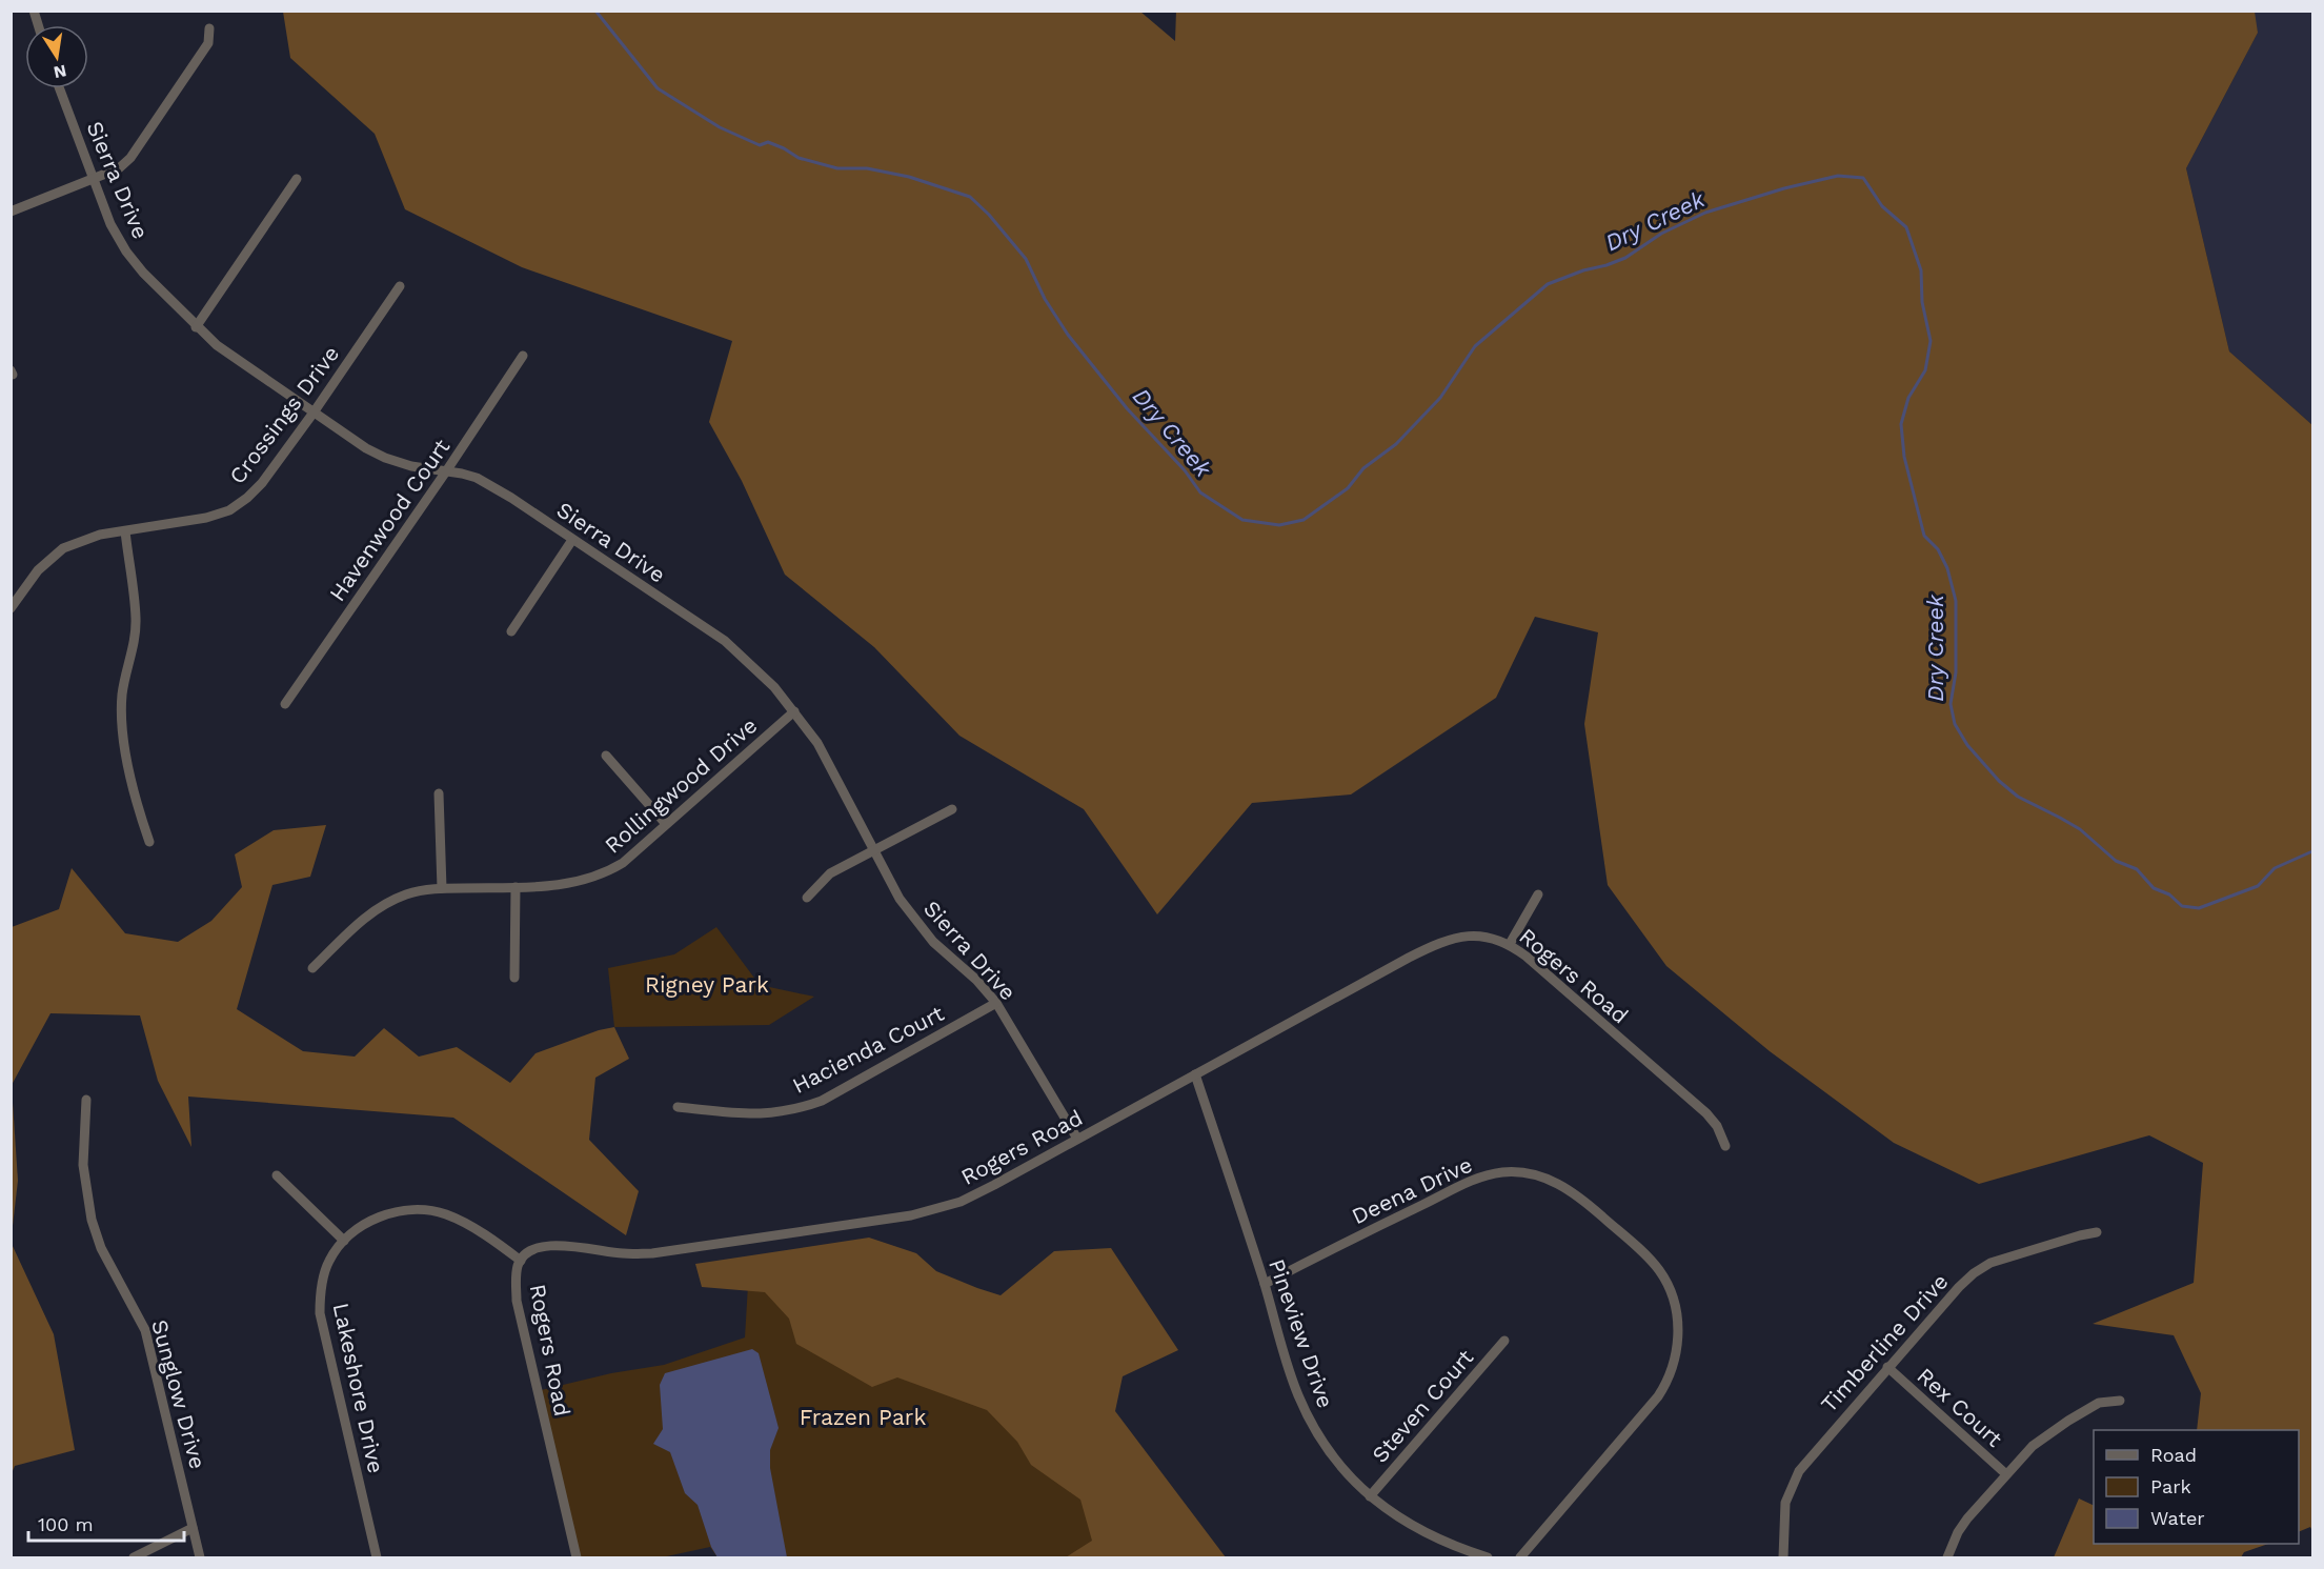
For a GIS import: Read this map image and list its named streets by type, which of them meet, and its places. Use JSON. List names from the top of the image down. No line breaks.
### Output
{"streets":{"street":["Sierra Drive","Crossings Drive","Havenwood Court","Rollingwood Drive","Rogers Road","Hacienda Court","Deena Drive","Pineview Drive","Timberline Drive","Lakeshore Drive","Sunglow Drive","Steven Court","Rex Court"]},"crossings":[["Sierra Drive","Crossings Drive"],["Sierra Drive","Havenwood Court"],["Sierra Drive","Rollingwood Drive"],["Sierra Drive","Rogers Road"],["Sierra Drive","Hacienda Court"],["Rogers Road","Pineview Drive"],["Rogers Road","Lakeshore Drive"],["Deena Drive","Pineview Drive"],["Pineview Drive","Steven Court"],["Timberline Drive","Rex Court"]],"water":["Dry Creek"],"parks":["Rigney Park","Frazen Park"],"legend":["Road","Park","Water"],"scale_bar":"100 m","north":"bottom"}
